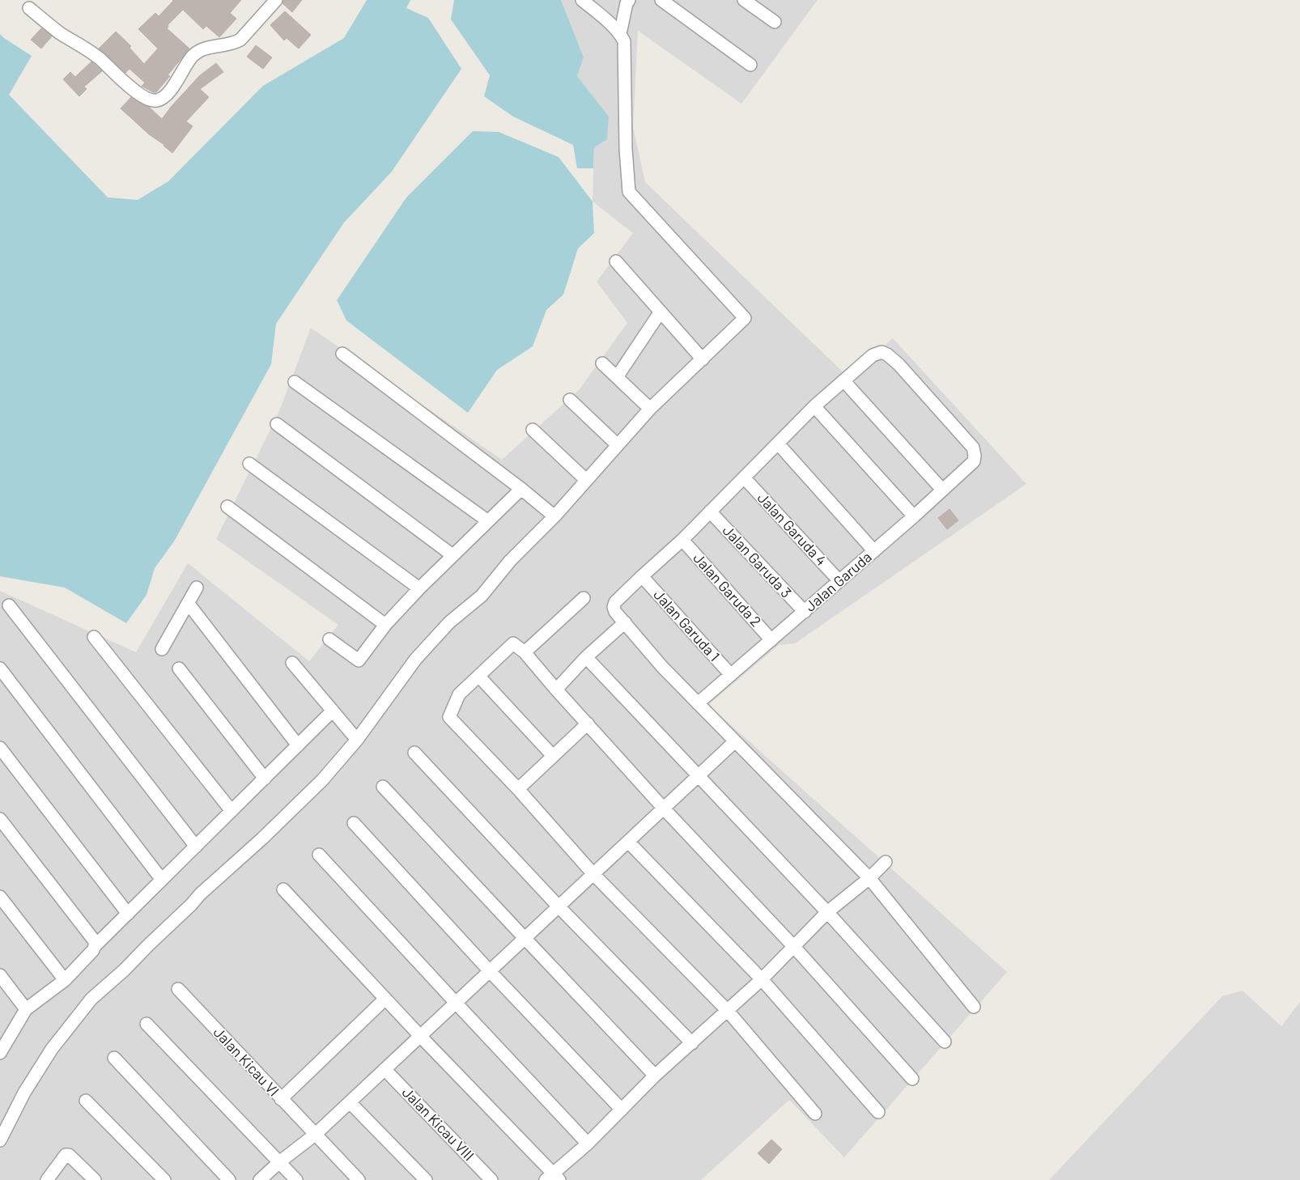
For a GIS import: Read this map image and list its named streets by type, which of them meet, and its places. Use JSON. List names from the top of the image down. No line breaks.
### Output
{"streets":{"street":["Jalan Garuda 4","Jalan Garuda 3","Jalan Garuda","Jalan Garuda 2","Jalan Garuda 1","Jalan Kicau VI","Jalan Kicau VIII"]},"crossings":[["Jalan Garuda 4","Jalan Garuda"],["Jalan Garuda 3","Jalan Garuda"],["Jalan Garuda","Jalan Garuda 2"],["Jalan Garuda","Jalan Garuda 1"]]}
